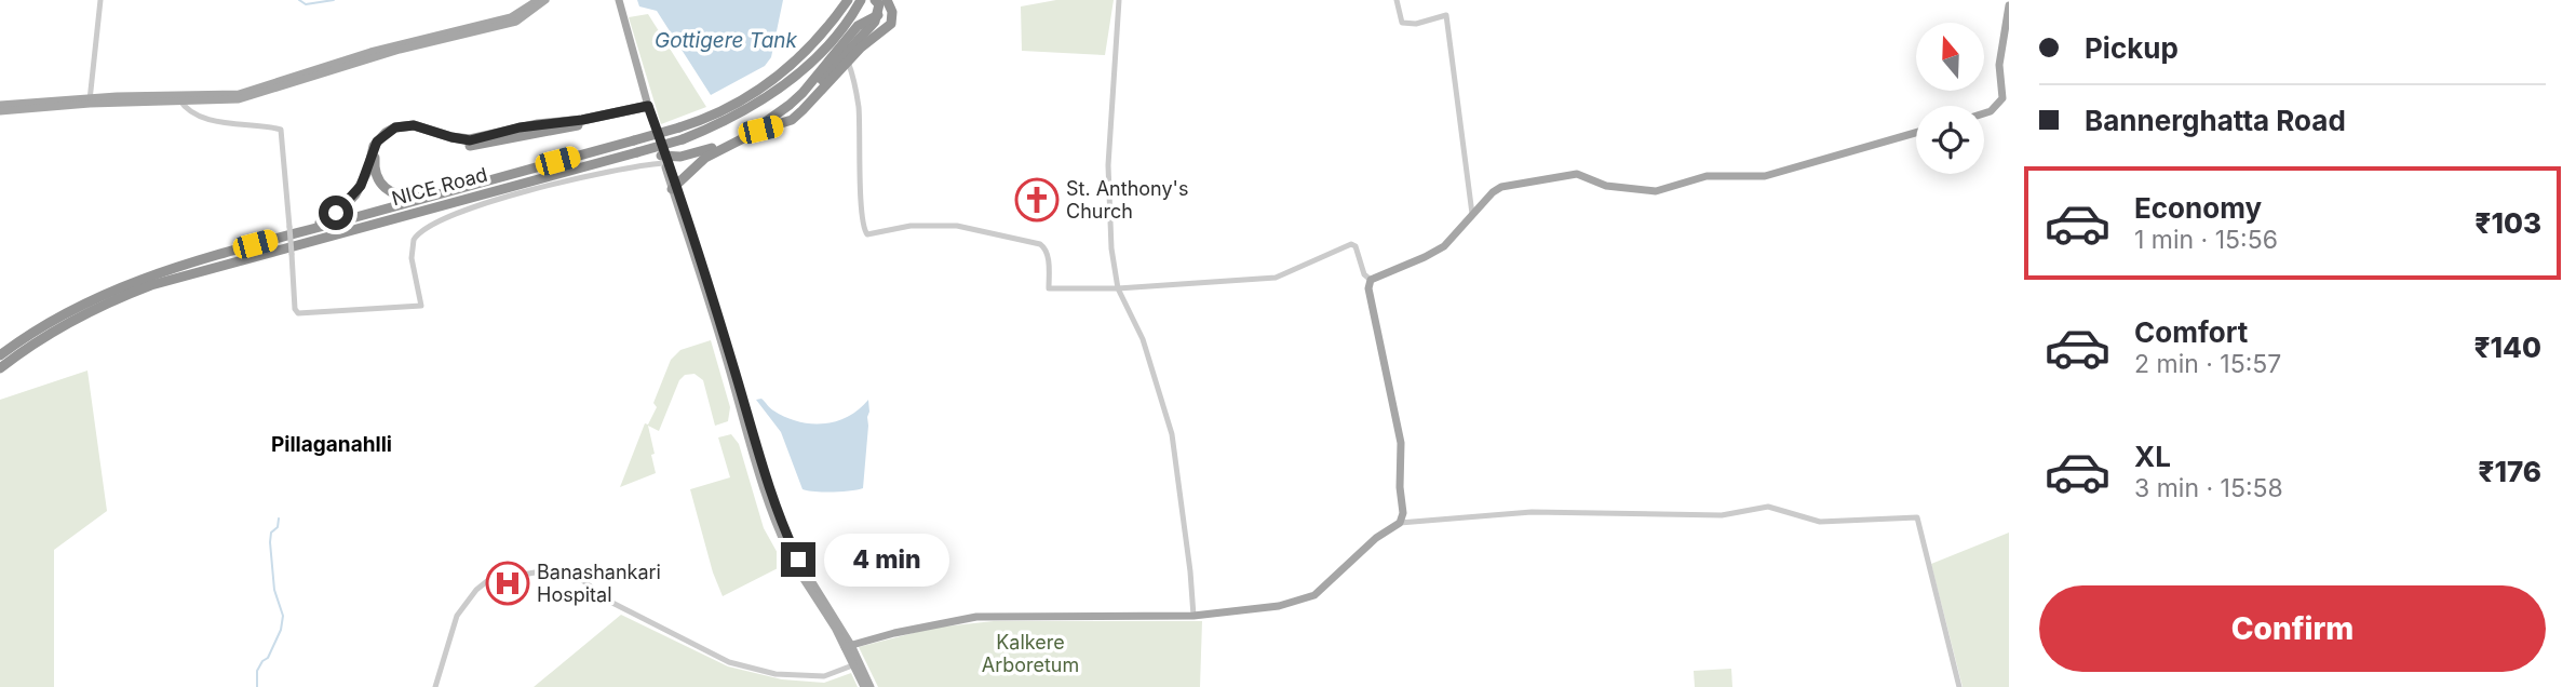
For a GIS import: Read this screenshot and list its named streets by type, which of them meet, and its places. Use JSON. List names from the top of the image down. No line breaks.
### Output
{"streets":{"highway":["NICE Road"]},"districts":["Pillaganahlli"],"water":["Gottigere Tank"],"parks":["Kalkere Arboretum"],"places":{"church":["St. Anthony's Church"],"hospital":["Banashankari Hospital"]},"north":"top","page":{"banner":["Pickup","Bannerghatta Road"],"list":[{"name":"Economy","note":"1 min · 15:56","value":"₹103"},{"name":"Comfort","note":"2 min · 15:57","value":"₹140"},{"name":"XL","note":"3 min · 15:58","value":"₹176"}],"bubble":"4 min","buttons":"Confirm"}}
